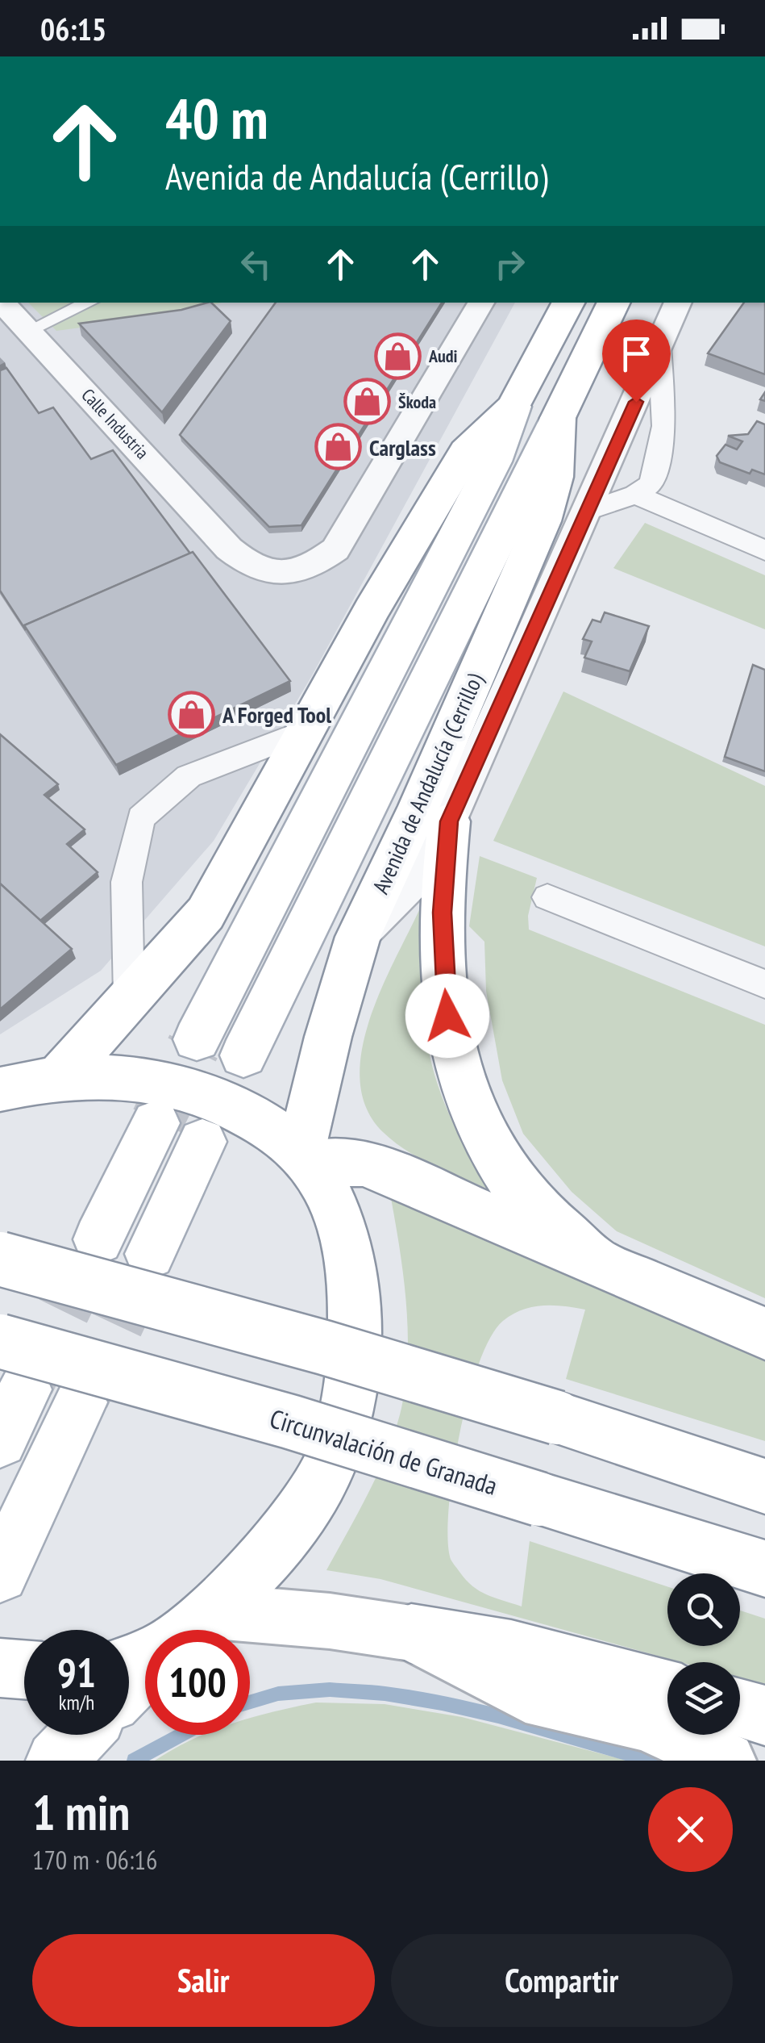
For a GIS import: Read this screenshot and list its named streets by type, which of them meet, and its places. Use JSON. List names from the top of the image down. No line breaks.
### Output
{"streets":{"main road":["Avenida de Andalucía (Cerrillo)","Circunvalación de Granada"],"street":["Calle Industria"]},"places":{"shop":["Audi","Škoda","Carglass","A Forged Tool"]},"page":{"status":"06:15","turn":["40 m","Avenida de Andalucía (Cerrillo)"],"speed":"91 km/h","limit":"100","heading":["1 min","170 m · 06:16"],"buttons":["Salir","Compartir"]}}
